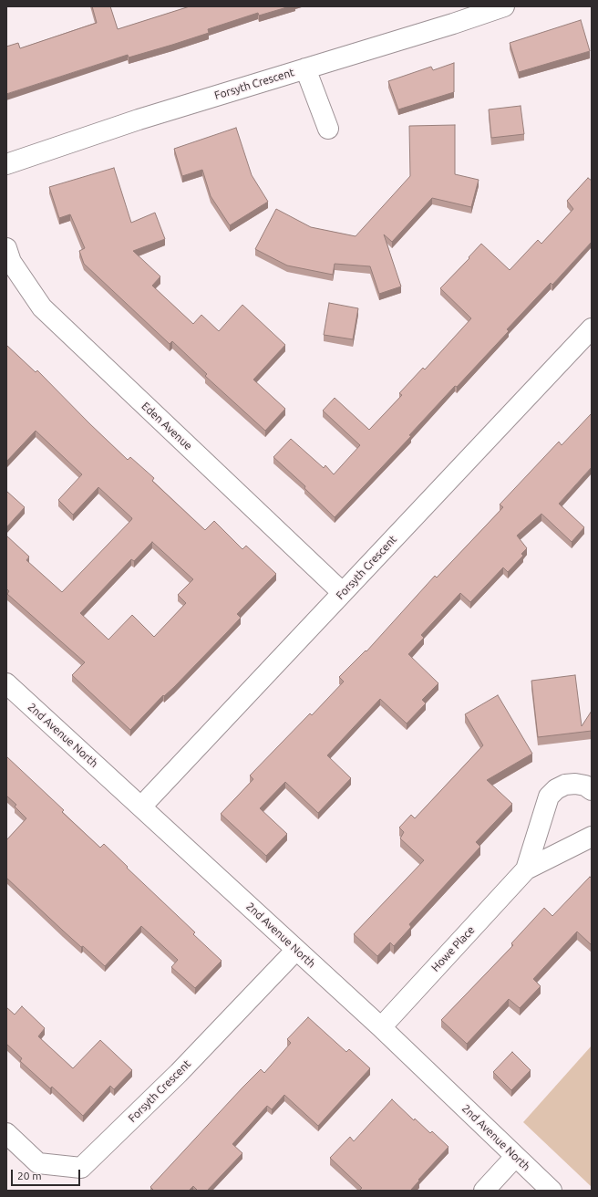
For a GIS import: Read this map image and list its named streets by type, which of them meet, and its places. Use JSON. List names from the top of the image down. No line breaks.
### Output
{"streets":{"street":["Forsyth Crescent","Eden Avenue","2nd Avenue North","Howe Place"]},"crossings":[["Forsyth Crescent","Eden Avenue"],["Forsyth Crescent","2nd Avenue North"],["2nd Avenue North","Howe Place"]],"scale_bar":"20 m"}
